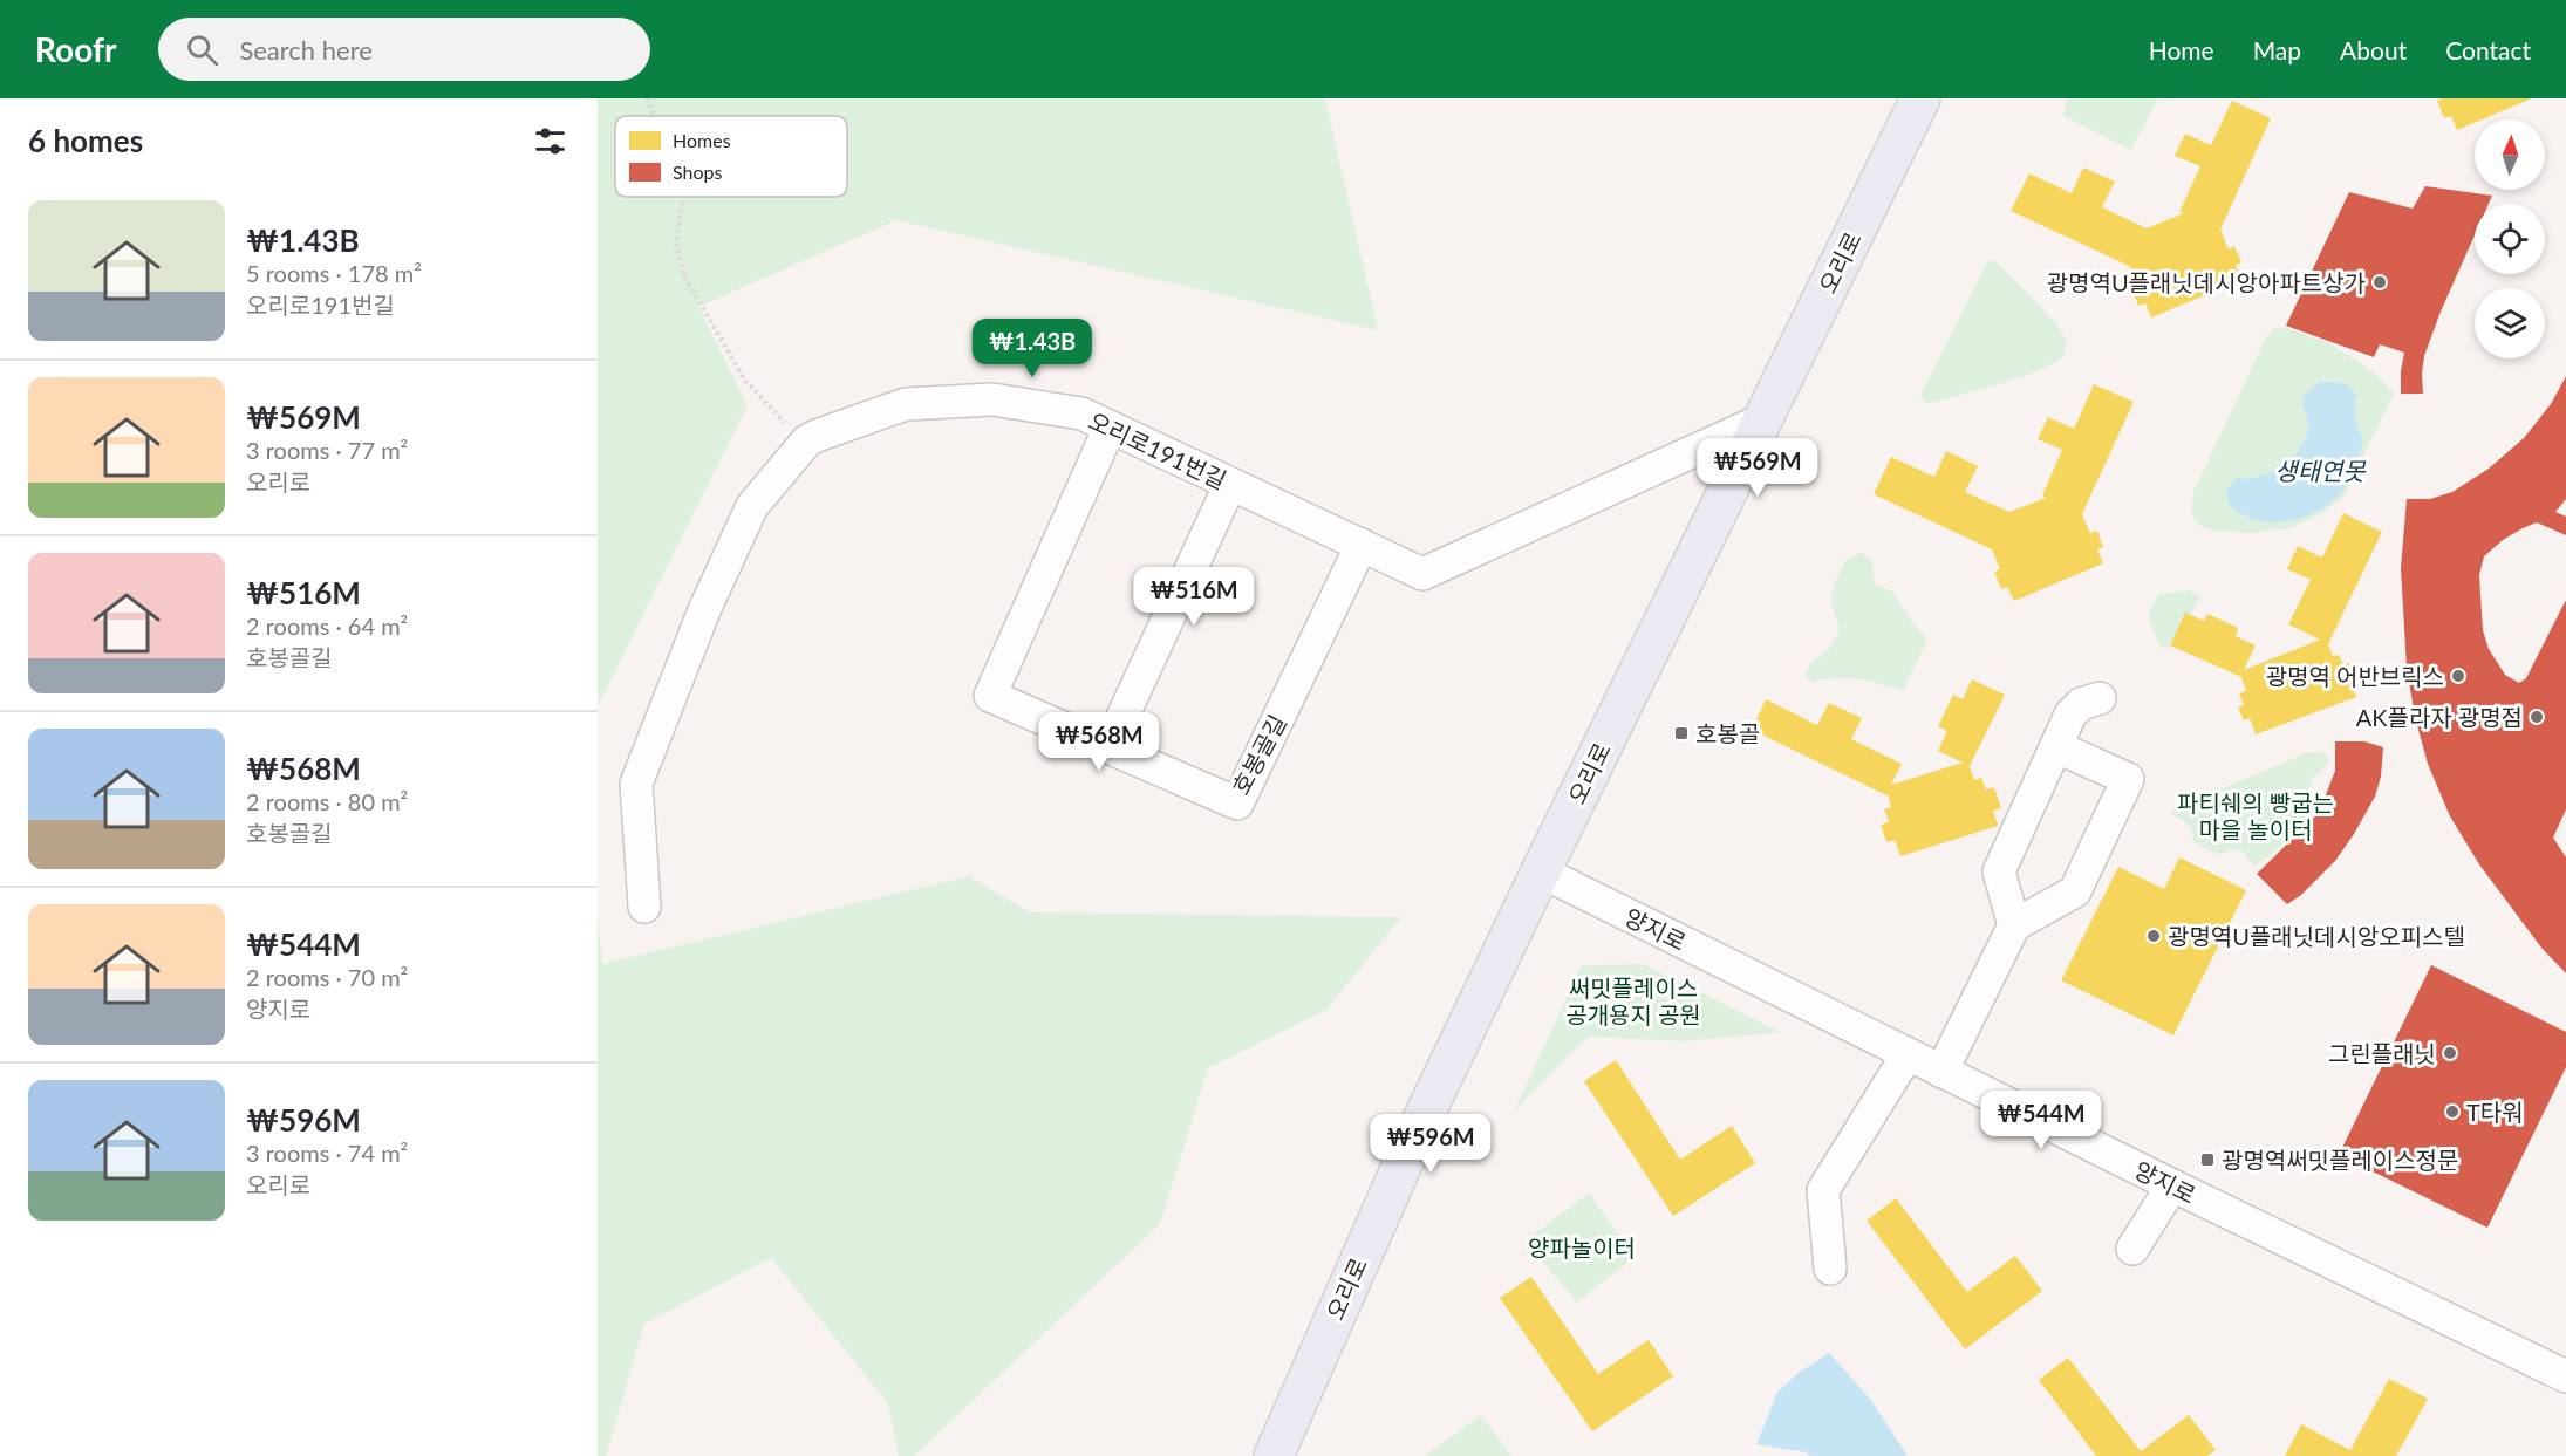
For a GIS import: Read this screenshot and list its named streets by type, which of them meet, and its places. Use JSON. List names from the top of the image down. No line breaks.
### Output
{"streets":{"main road":["오리로"],"street":["오리로191번길","호봉골길","양지로"]},"crossings":[["오리로","오리로191번길"],["오리로","양지로"],["오리로191번길","호봉골길"]],"water":["생태연못"],"parks":["파티쉐의 빵굽는 마을 놀이터","써밋플레이스 공개용지 공원","양파놀이터"],"places":{"other":["광명역U플래닛데시앙아파트상가","광명역 어반브릭스","AK플라자 광명점","광명역U플래닛데시앙오피스텔","그린플래닛","T타워"],"transit":["호봉골","광명역써밋플레이스정문"]},"legend":["Homes","Shops"],"north":"top","page":{"header":"Roofr","search":"Search here","nav":["Home","Map","About","Contact"],"heading":"6 homes","list":[{"name":"₩1.43B","note":"5 rooms · 178 m² · 오리로191번길"},{"name":"₩569M","note":"3 rooms · 77 m² · 오리로"},{"name":"₩516M","note":"2 rooms · 64 m² · 호봉골길"},{"name":"₩568M","note":"2 rooms · 80 m² · 호봉골길"},{"name":"₩544M","note":"2 rooms · 70 m² · 양지로"},{"name":"₩596M","note":"3 rooms · 74 m² · 오리로"}],"price":["₩1.43B","₩569M","₩516M","₩568M","₩544M","₩596M"]}}
